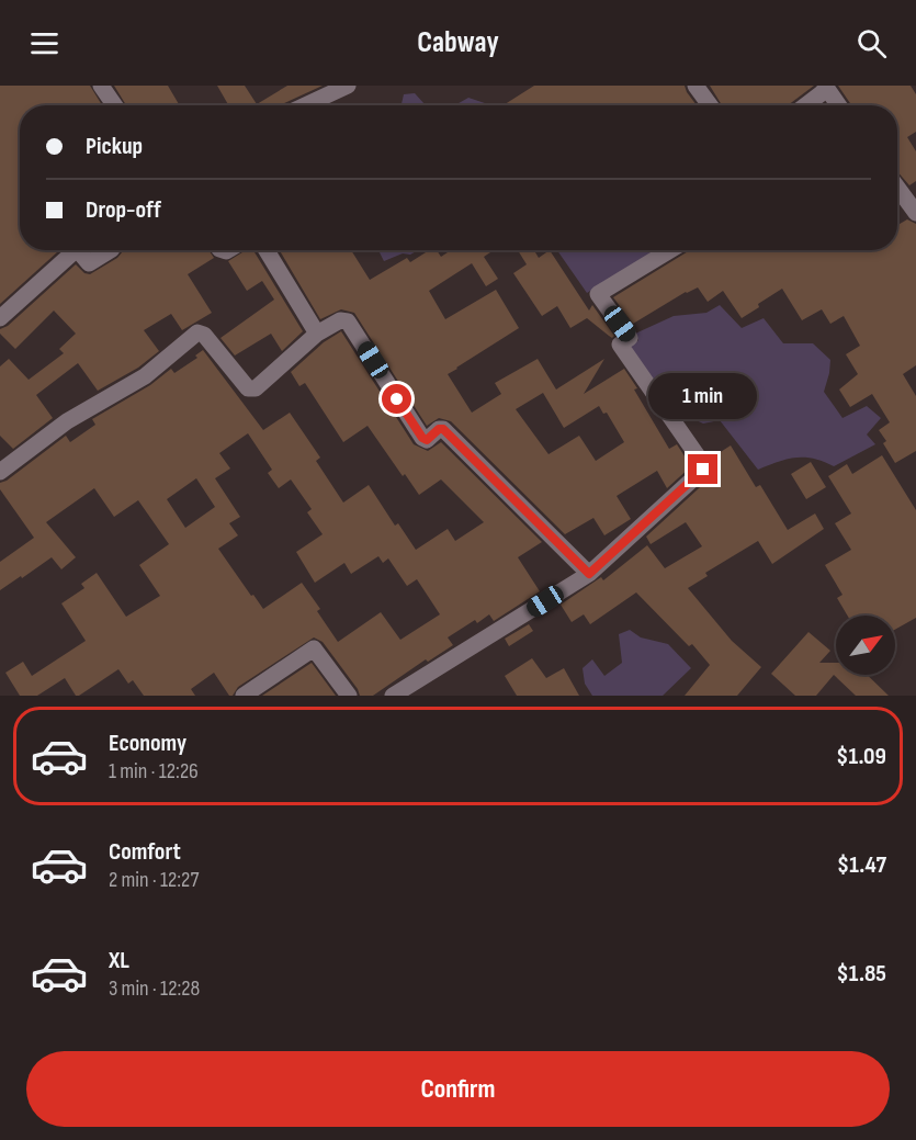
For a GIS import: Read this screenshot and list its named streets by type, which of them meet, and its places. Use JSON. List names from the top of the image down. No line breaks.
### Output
{"north":"top right","page":{"header":"Cabway","banner":["Pickup","Drop-off"],"bubble":"1 min","list":[{"name":"Economy","note":"1 min · 12:26","value":"$1.09"},{"name":"Comfort","note":"2 min · 12:27","value":"$1.47"},{"name":"XL","note":"3 min · 12:28","value":"$1.85"}],"buttons":"Confirm"}}
